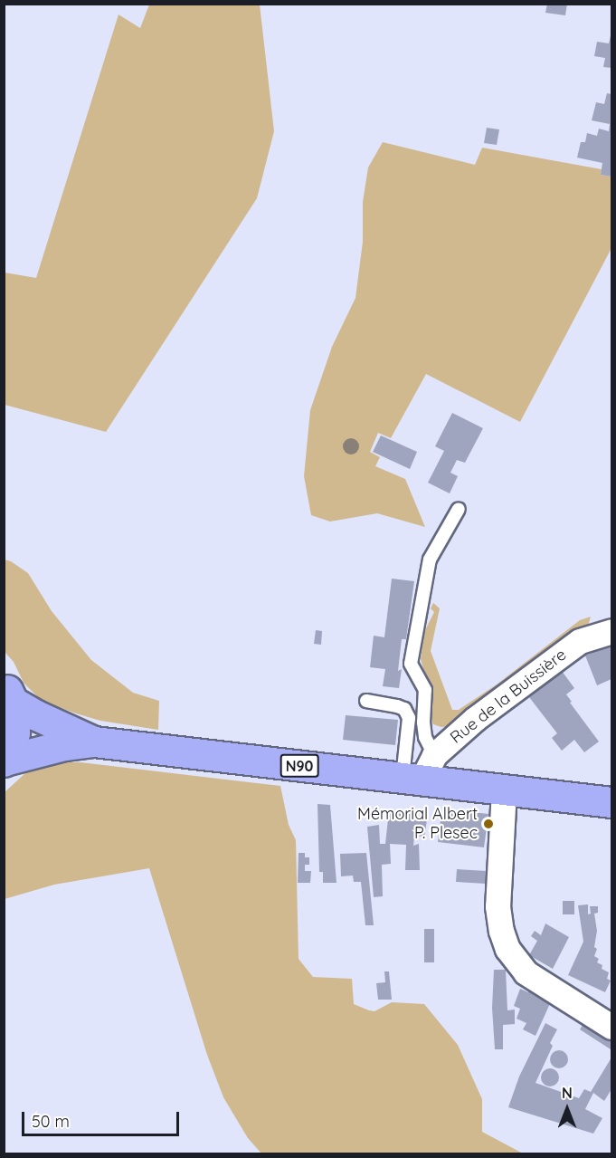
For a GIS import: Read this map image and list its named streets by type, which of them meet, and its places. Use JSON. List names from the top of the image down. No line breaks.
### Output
{"streets":{"main road":["N90"],"street":["Rue de la Buissière"]},"crossings":[["Rue de la Buissière","N90"]],"places":["Mémorial Albert P. Plesec"],"scale_bar":"50 m","north":"top"}
